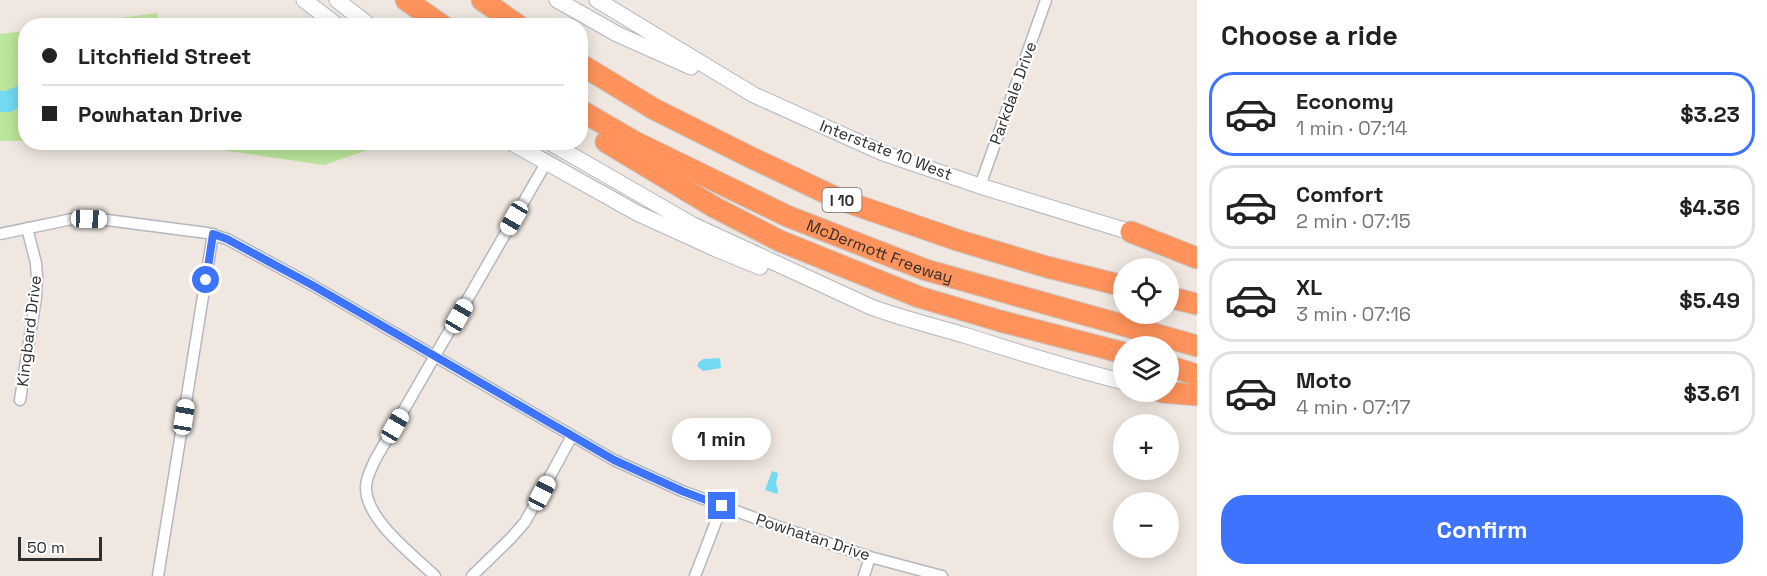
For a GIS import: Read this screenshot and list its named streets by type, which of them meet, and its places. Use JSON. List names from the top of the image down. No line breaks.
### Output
{"streets":{"highway":["I 10","McDermott Freeway"],"main road":["Interstate 10 West"],"street":["Parkdale Drive","Kingbard Drive","Powhatan Drive"]},"crossings":[["Parkdale Drive","Interstate 10 West"],["Kingbard Drive","Powhatan Drive"]],"scale_bar":"50 m","page":{"heading":"Choose a ride","banner":["Litchfield Street","Powhatan Drive"],"list":[{"name":"Economy","note":"1 min · 07:14","value":"$3.23"},{"name":"Comfort","note":"2 min · 07:15","value":"$4.36"},{"name":"XL","note":"3 min · 07:16","value":"$5.49"},{"name":"Moto","note":"4 min · 07:17","value":"$3.61"}],"map_buttons":["+","−"],"bubble":"1 min","buttons":"Confirm","scale":"50 m"}}
